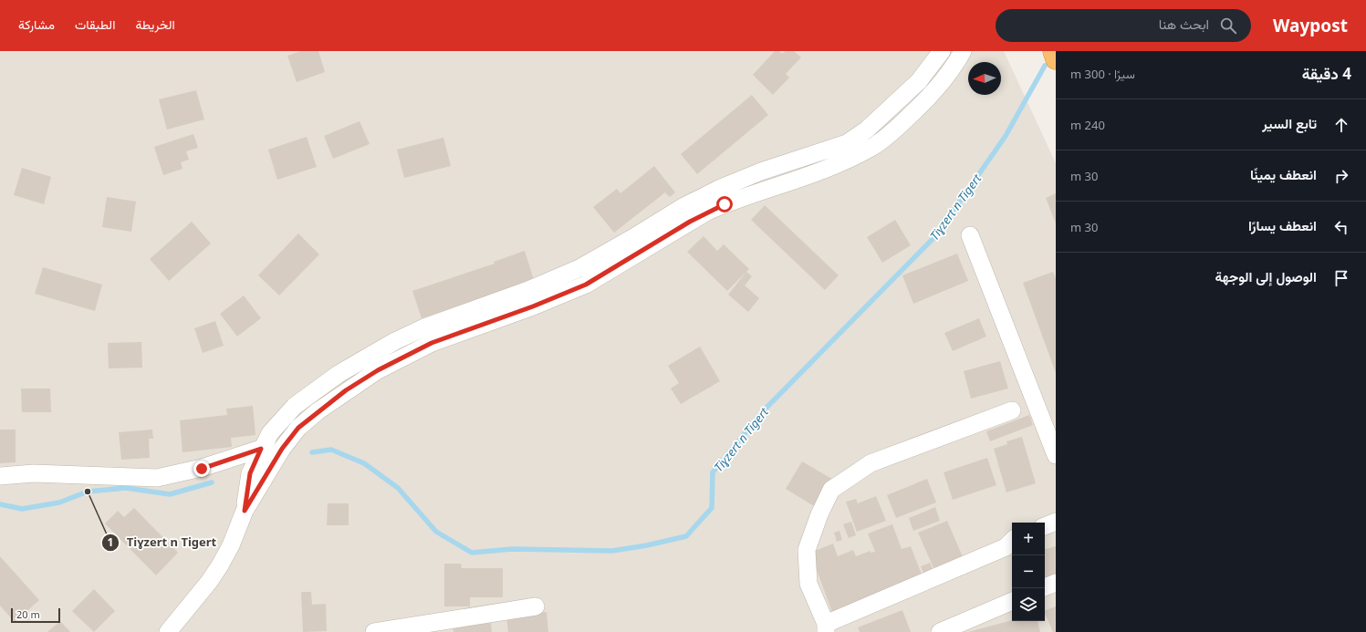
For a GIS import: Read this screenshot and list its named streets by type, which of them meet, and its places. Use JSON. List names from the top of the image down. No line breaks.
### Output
{"water":["Tiɣzert n Tigert"],"places":["Tiɣzert n Tigert"],"scale_bar":"20 m","north":"left","page":{"header":"Waypost","search":"ابحث هنا","nav":["الخريطة","الطبقات","مشاركة"],"heading":["4 دقيقة","سيرًا · 300 m"],"list":[["تابع السير","240 m"],["انعطف يمينًا","30 m"],["انعطف يسارًا","30 m"],"الوصول إلى الوجهة"],"map_buttons":["+","−"],"scale":"20 m"}}
